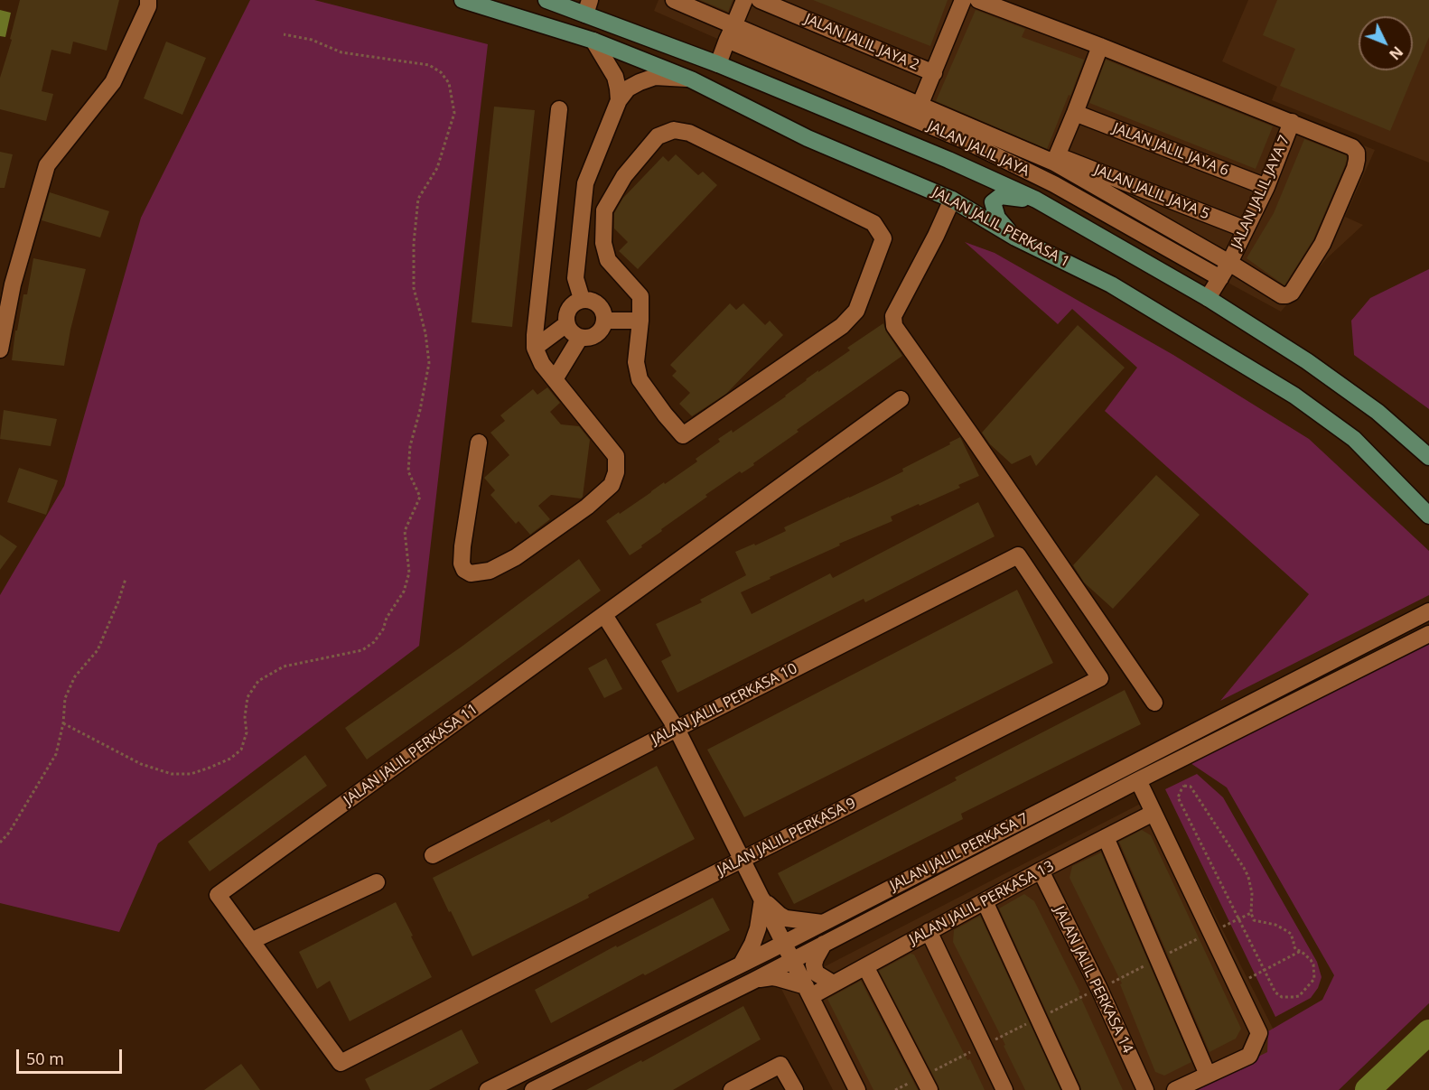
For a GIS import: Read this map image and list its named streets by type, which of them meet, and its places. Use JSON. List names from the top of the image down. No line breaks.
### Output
{"streets":{"main road":["JALAN JALIL PERKASA 1"],"street":["JALAN JALIL JAYA 2","JALAN JALIL JAYA","JALAN JALIL JAYA 6","JALAN JALIL JAYA 5","JALAN JALIL JAYA 7","JALAN JALIL PERKASA 10","JALAN JALIL PERKASA 11","JALAN JALIL PERKASA 9","JALAN JALIL PERKASA 7","JALAN JALIL PERKASA 13","JALAN JALIL PERKASA 14"]},"crossings":[["JALAN JALIL JAYA","JALAN JALIL JAYA 7"],["JALAN JALIL JAYA 6","JALAN JALIL JAYA 7"],["JALAN JALIL JAYA 5","JALAN JALIL JAYA 7"],["JALAN JALIL PERKASA 10","JALAN JALIL PERKASA 9"],["JALAN JALIL PERKASA 11","JALAN JALIL PERKASA 9"],["JALAN JALIL PERKASA 13","JALAN JALIL PERKASA 14"]],"scale_bar":"50 m","north":"bottom right"}
